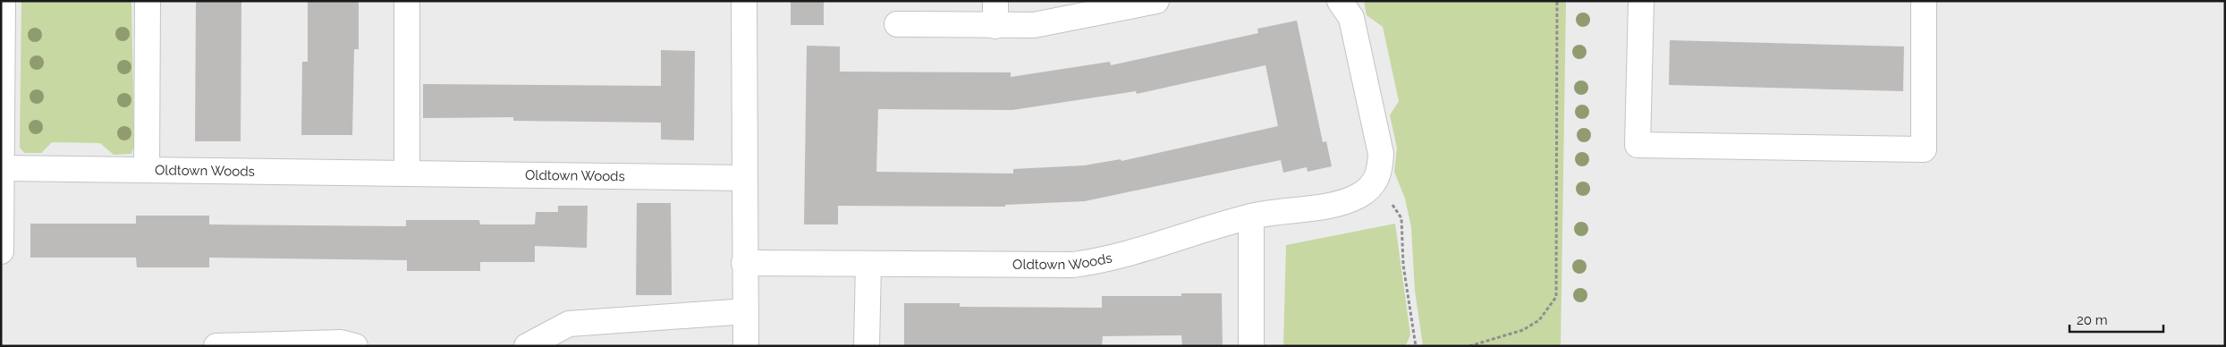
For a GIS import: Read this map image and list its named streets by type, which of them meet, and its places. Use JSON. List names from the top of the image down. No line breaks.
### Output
{"streets":{"street":["Oldtown Woods"]},"scale_bar":"20 m"}
